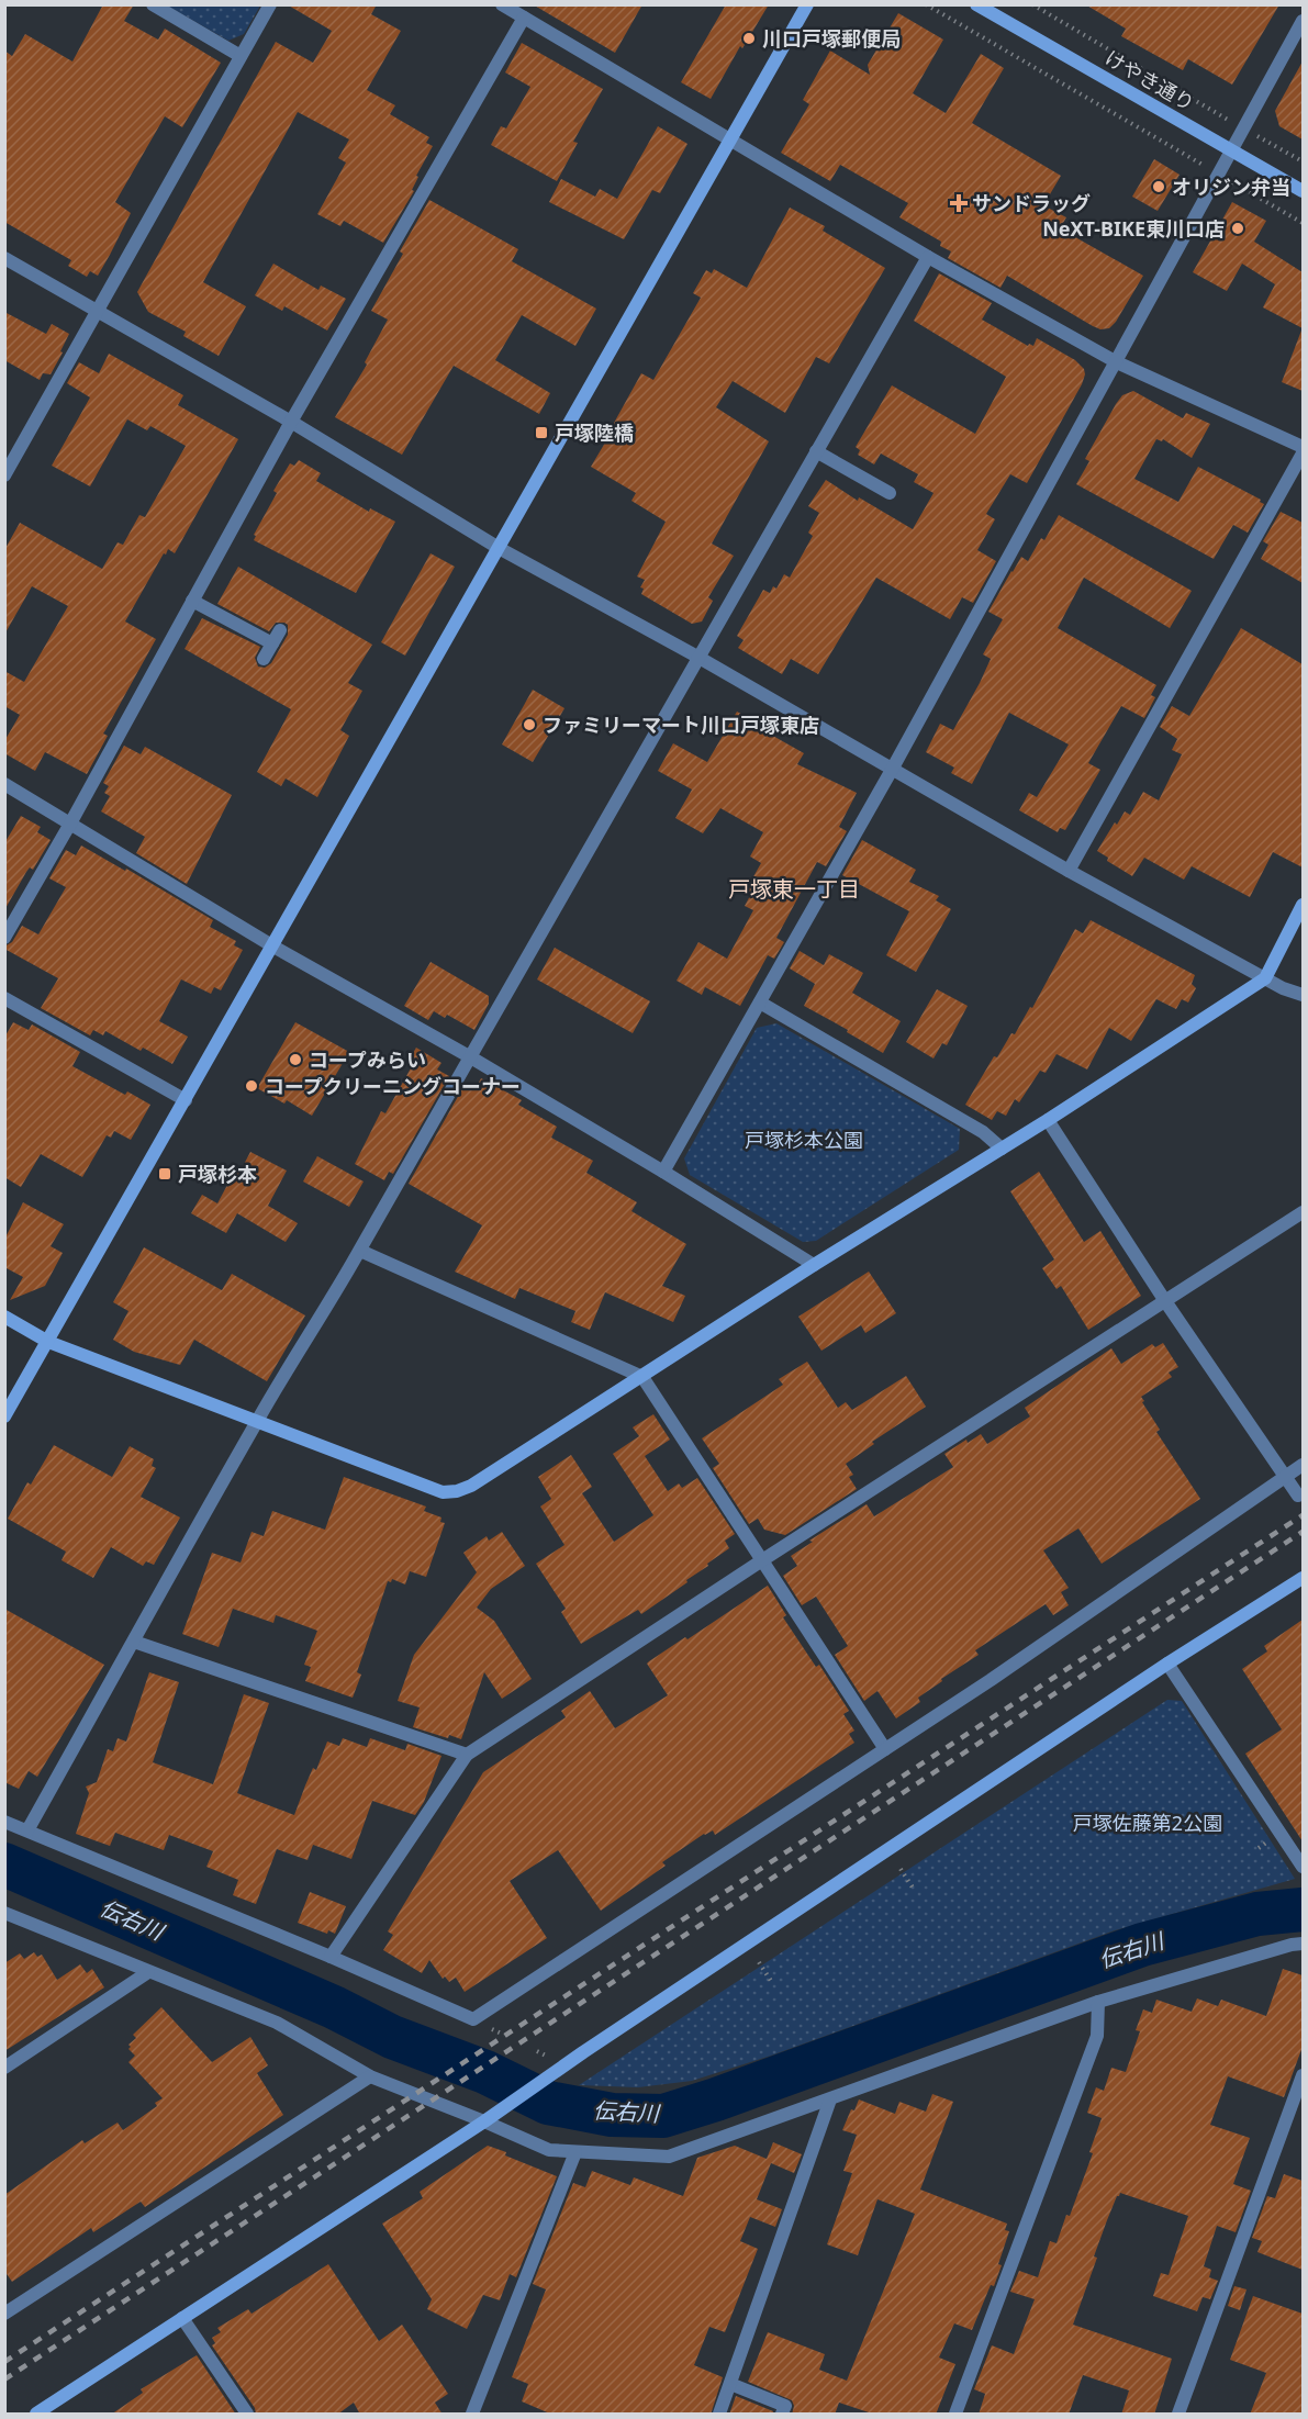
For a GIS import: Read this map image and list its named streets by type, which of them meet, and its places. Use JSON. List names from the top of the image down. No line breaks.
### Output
{"streets":{"street":["けやき通り"]},"districts":["戸塚東一丁目"],"water":["伝右川"],"parks":["戸塚杉本公園","戸塚佐藤第2公園"],"places":{"other":["川口戸塚郵便局","オリジン弁当","NeXT-BIKE東川口店","ファミリーマート川口戸塚東店","コープみらい","コープクリーニングコーナー"],"health":["サンドラッグ"],"transit":["戸塚陸橋","戸塚杉本"]}}
